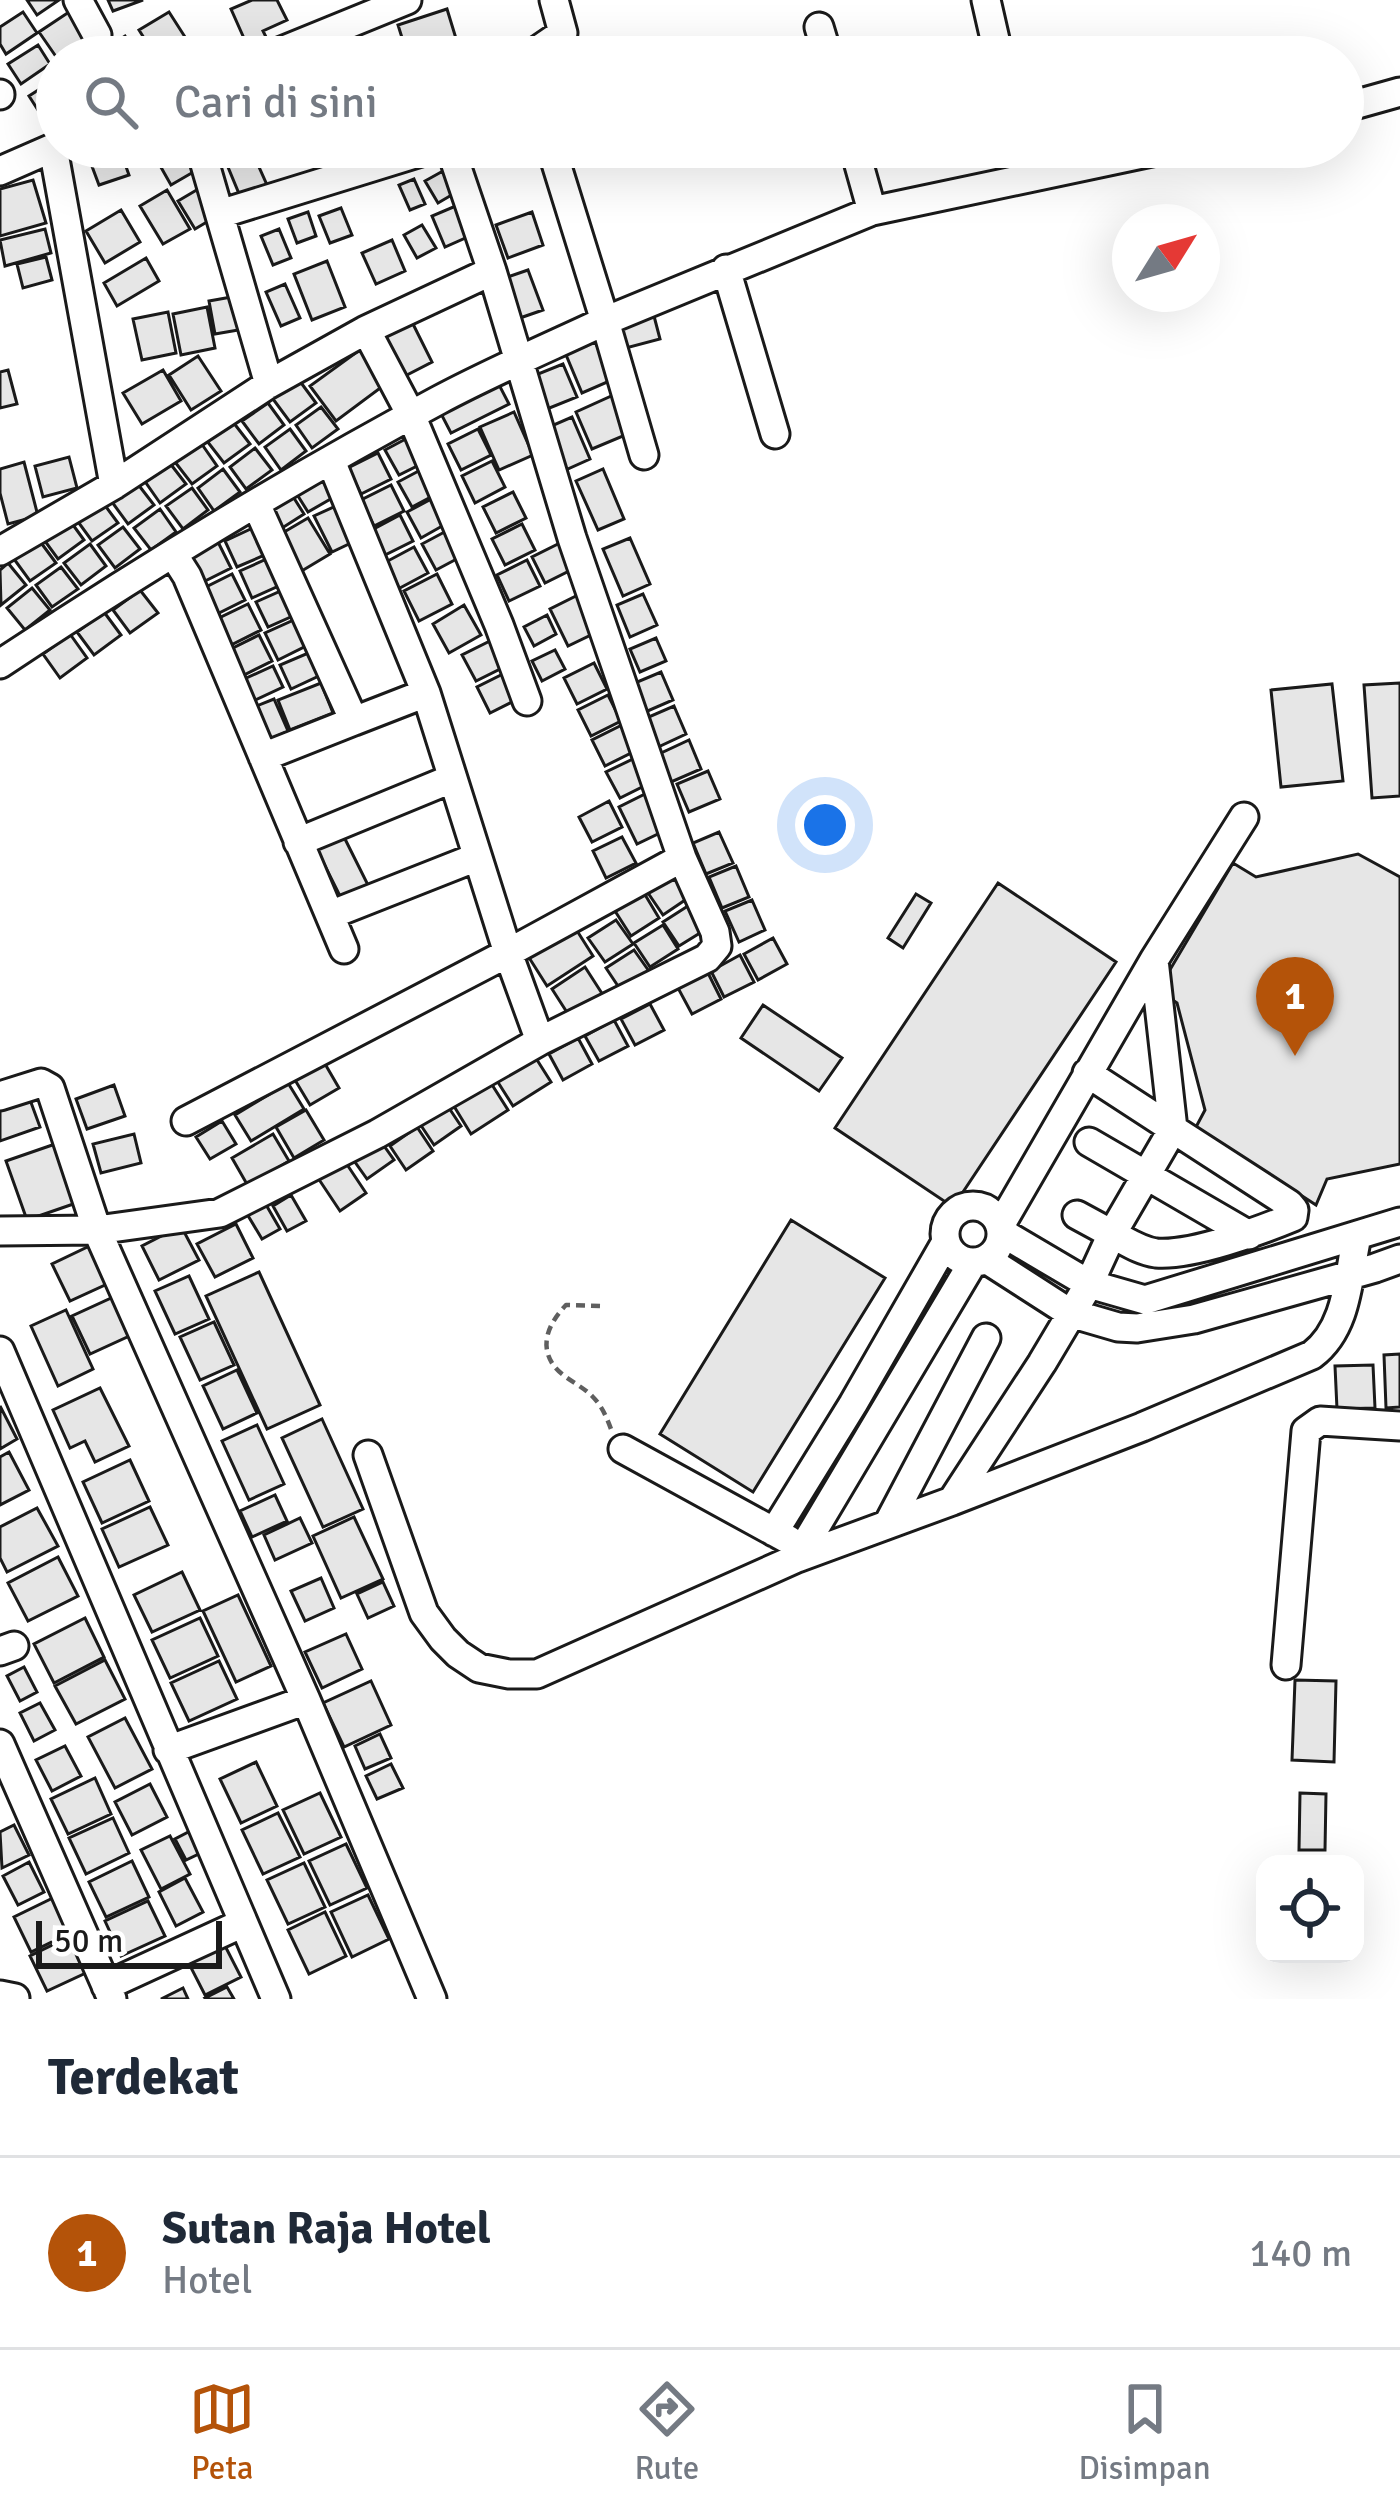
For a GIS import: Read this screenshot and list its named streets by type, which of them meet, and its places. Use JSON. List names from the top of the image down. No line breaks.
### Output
{"scale_bar":"50 m","north":"top right","page":{"search":"Cari di sini","pins":"1","scale":"50 m","heading":"Terdekat","list":[{"mark":"1","name":"Sutan Raja Hotel","note":"Hotel","value":"140 m"}],"nav":["Peta","Rute","Disimpan"]}}
